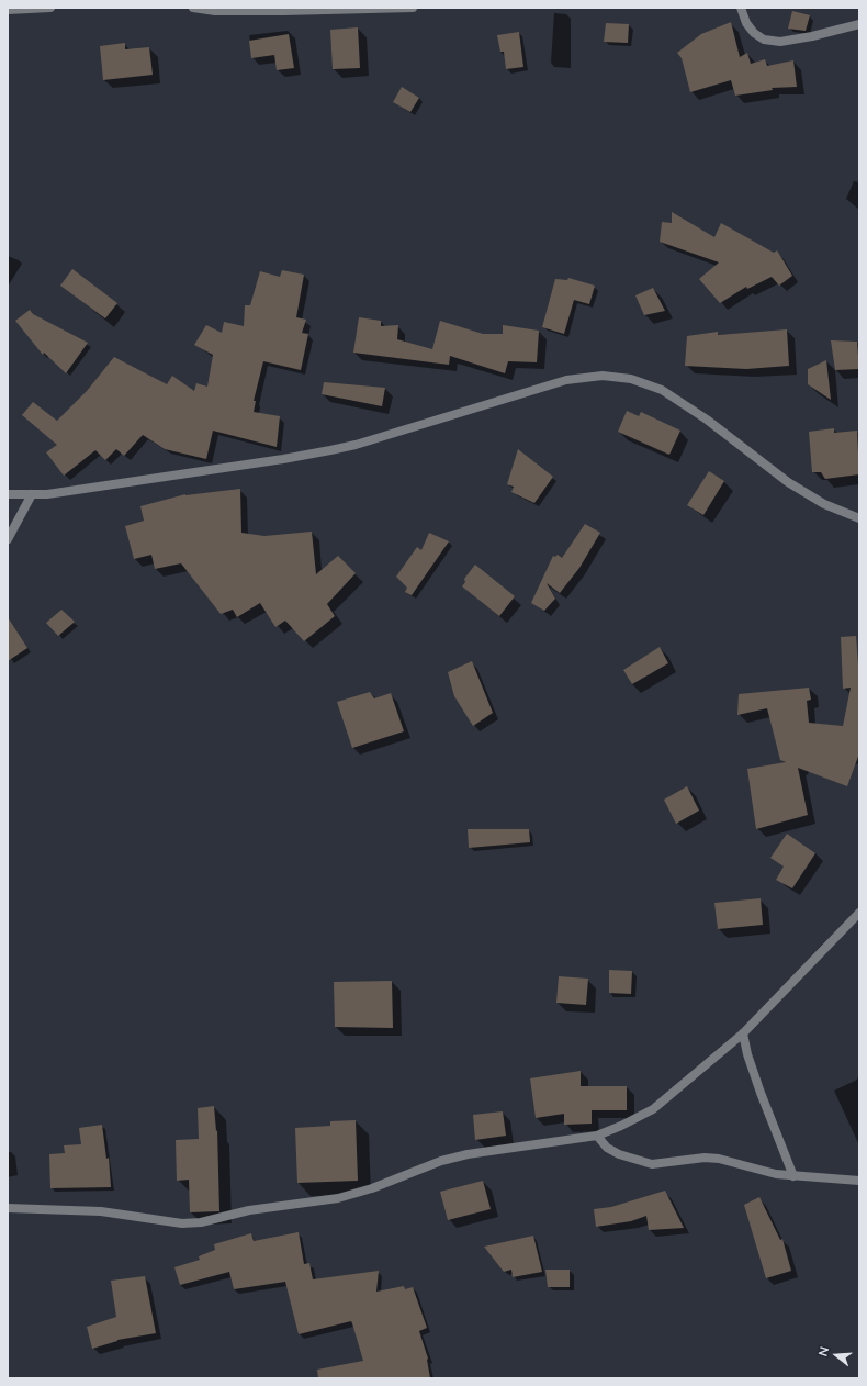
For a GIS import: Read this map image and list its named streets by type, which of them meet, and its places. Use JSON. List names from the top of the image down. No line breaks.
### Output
{"north":"left"}
